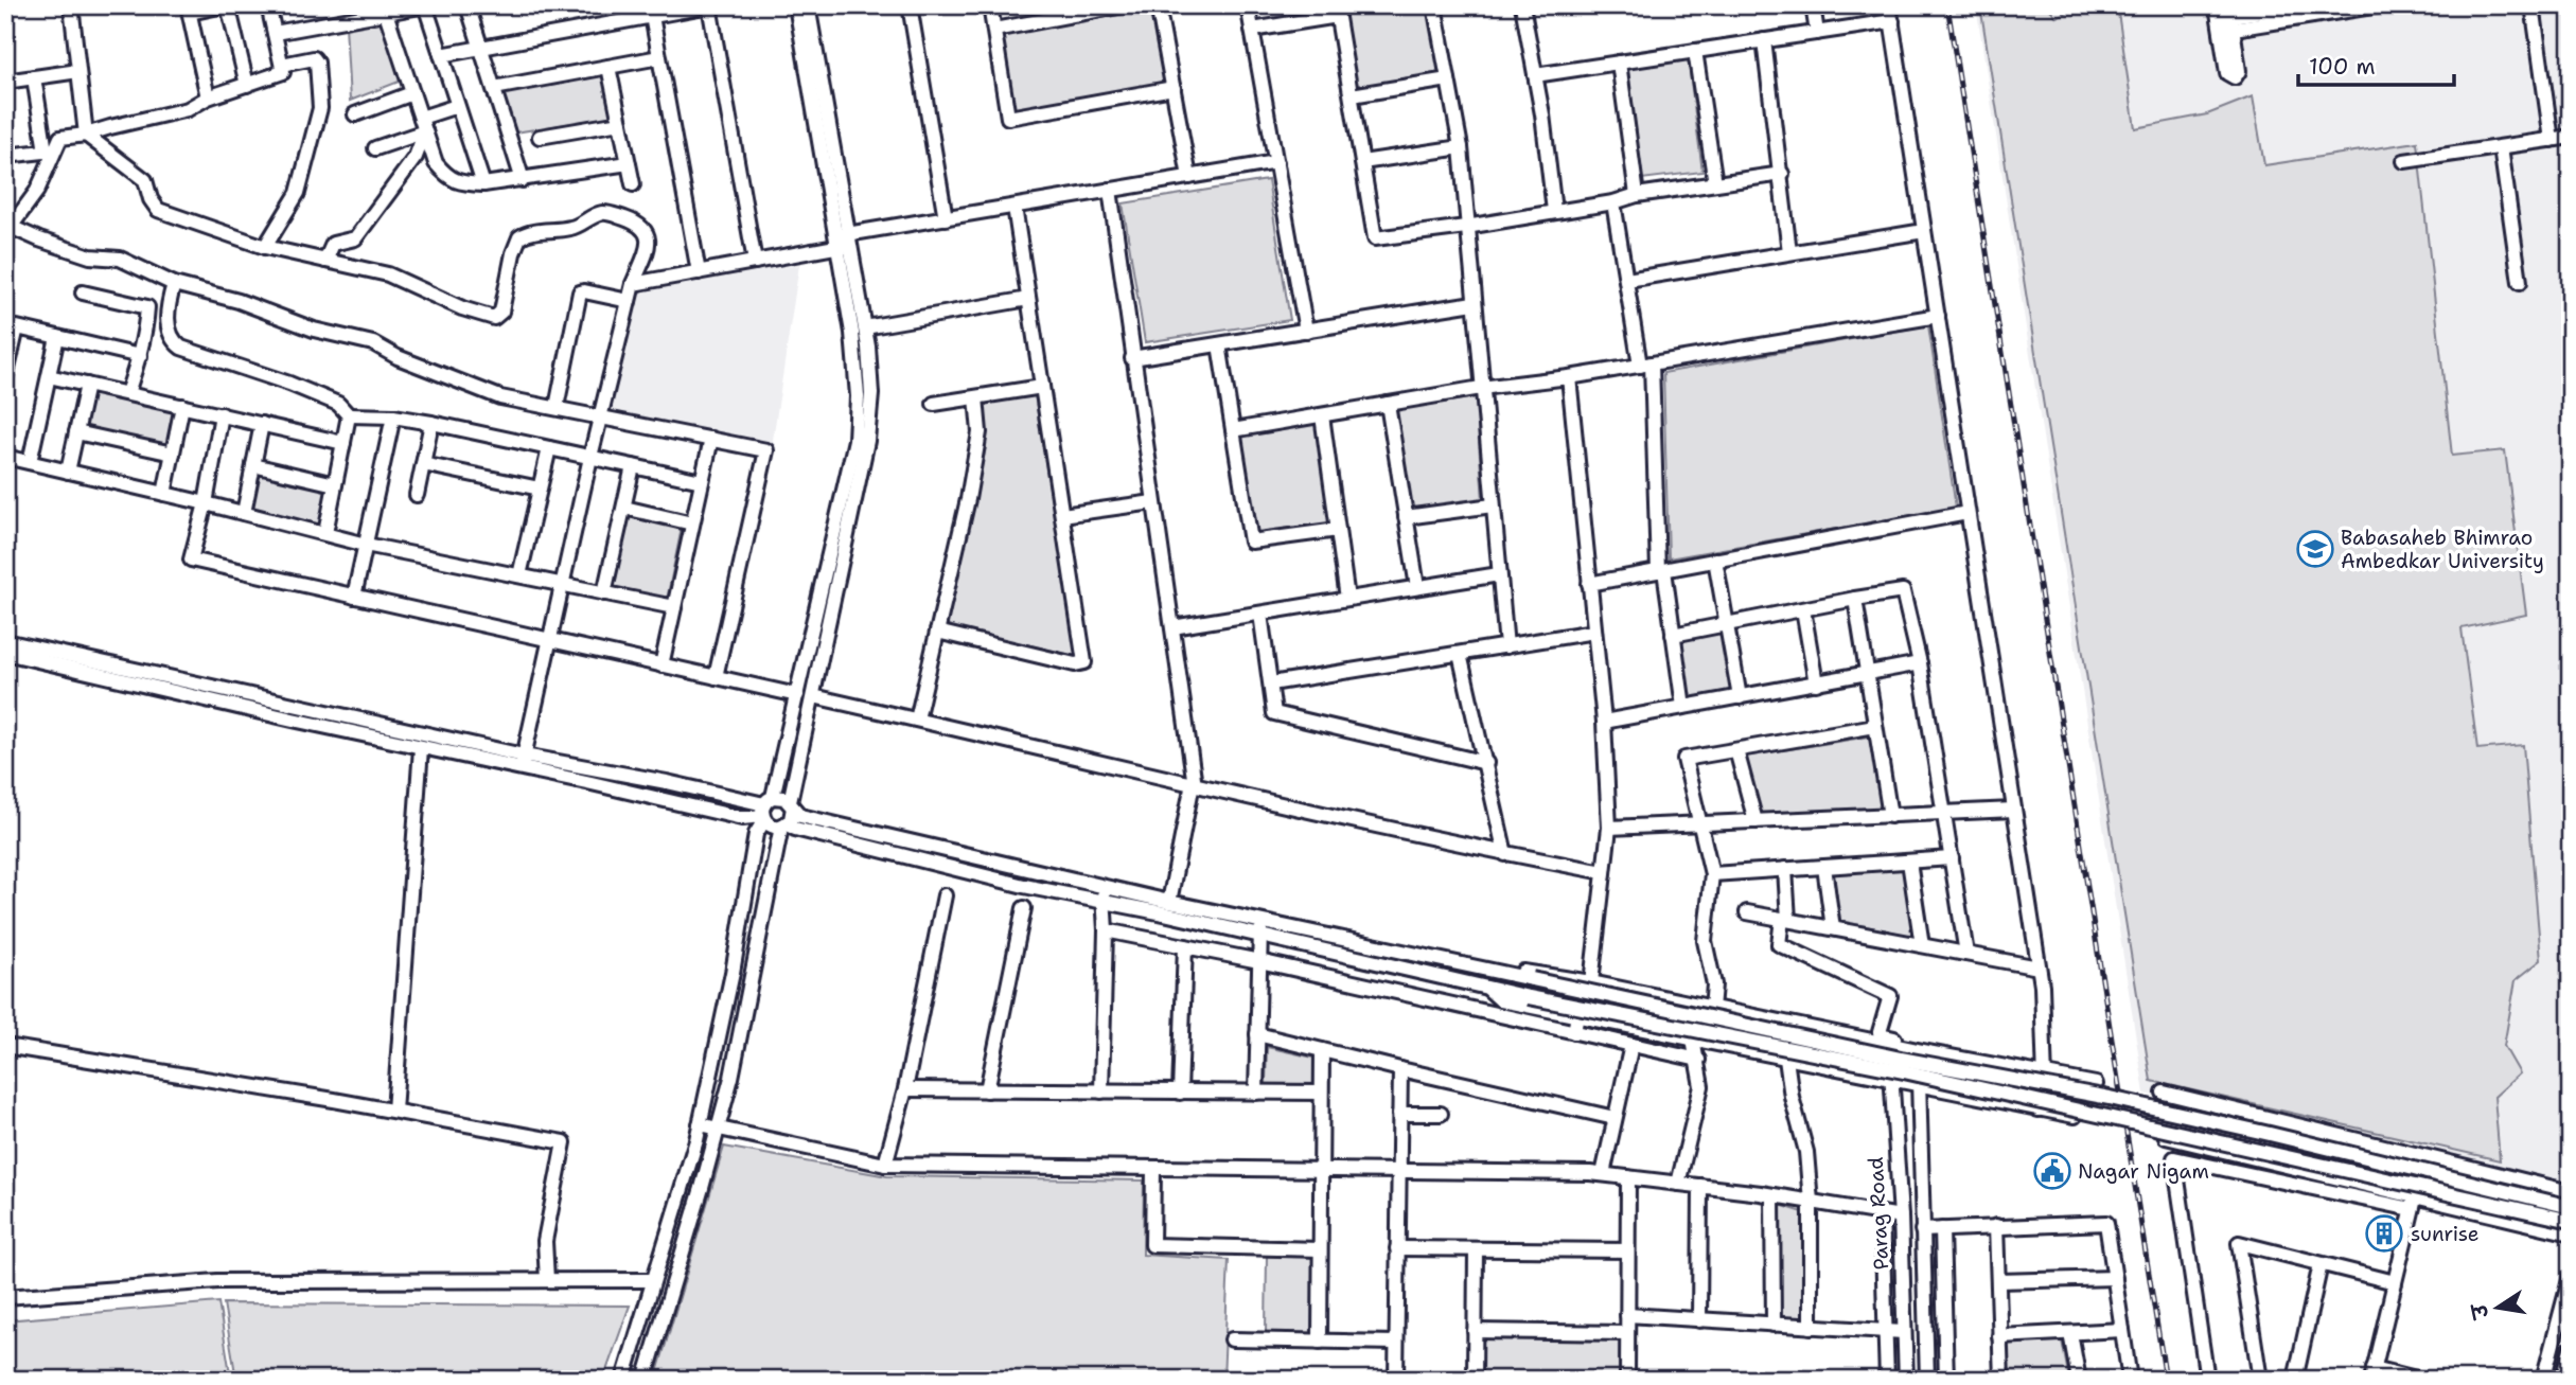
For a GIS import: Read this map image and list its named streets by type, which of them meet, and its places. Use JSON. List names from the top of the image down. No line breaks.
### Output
{"streets":{"street":["Parag Road"]},"places":{"school or university":["Babasaheb Bhimrao Ambedkar University"],"public building":["Nagar Nigam"],"building":["sunrise"]},"scale_bar":"100 m","north":"left"}
